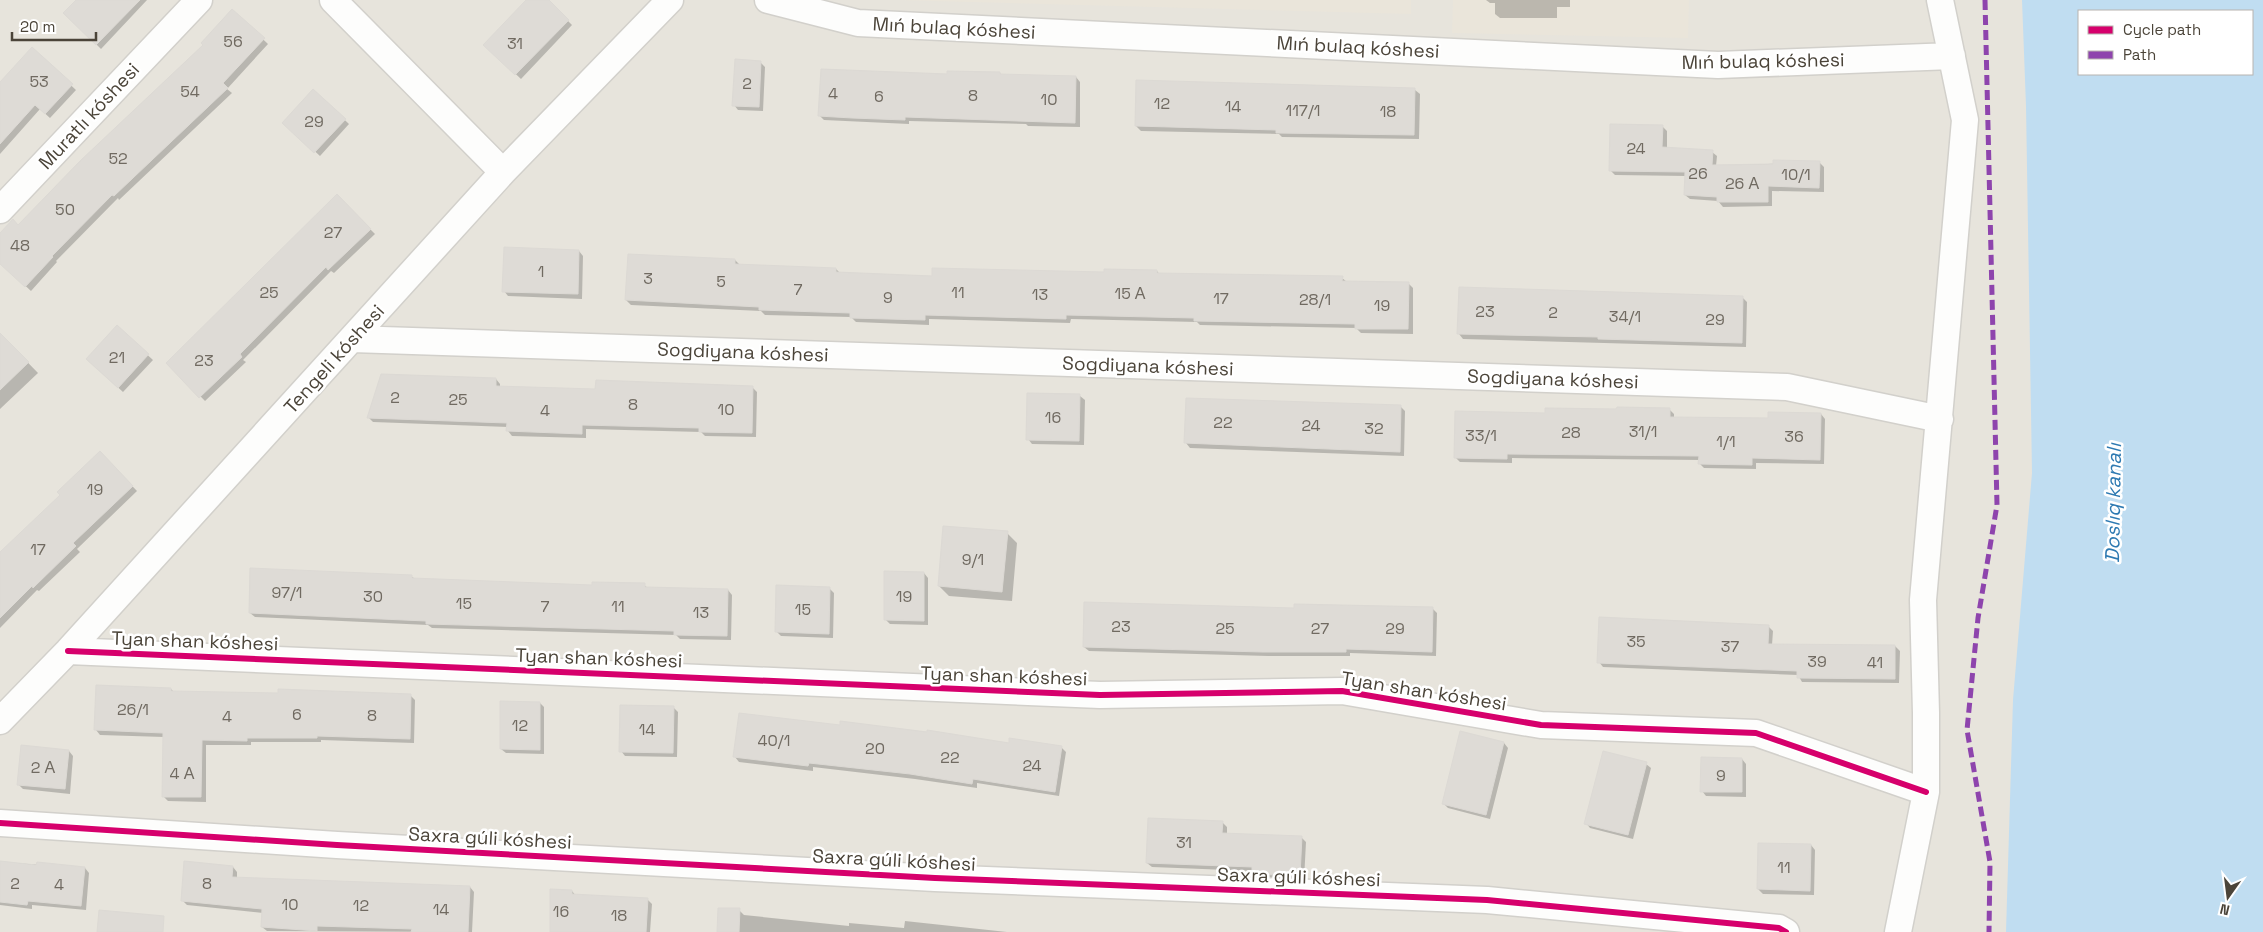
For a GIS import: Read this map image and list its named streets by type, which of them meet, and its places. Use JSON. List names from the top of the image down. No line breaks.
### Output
{"streets":{"street":["Mıń bulaq kóshesi","Muratlı kóshesi","Sogdiyana kóshesi","Tengeli kóshesi","Tyan shan kóshesi","Saxra gúli kóshesi"]},"crossings":[["Sogdiyana kóshesi","Tengeli kóshesi"],["Tengeli kóshesi","Tyan shan kóshesi"]],"water":["Doslıq kanalı"],"house_numbers":["56","31","53","2","54","4","8","6","10","12","14","117/1","18","29","24","52","26","10/1","26 А","50","27","48","1","3","5","7","25","11","15 А","13","9","17","28/1","19","23","2","34/1","29","21","23","2","25","8","10","4","16","22","24","32","31/1","28","33/1","36","1/1","19","17","9/1","97/1","30","19","15","7","11","15","13","23","25","27","29","35","37","39","41","26/1","6","8","4","12","14","40/1","20","22","24","2 А","4 А","9","31","11","2","8","4","10","12","14","16","18"],"legend":["Cycle path","Path"],"scale_bar":"20 m","north":"bottom"}
